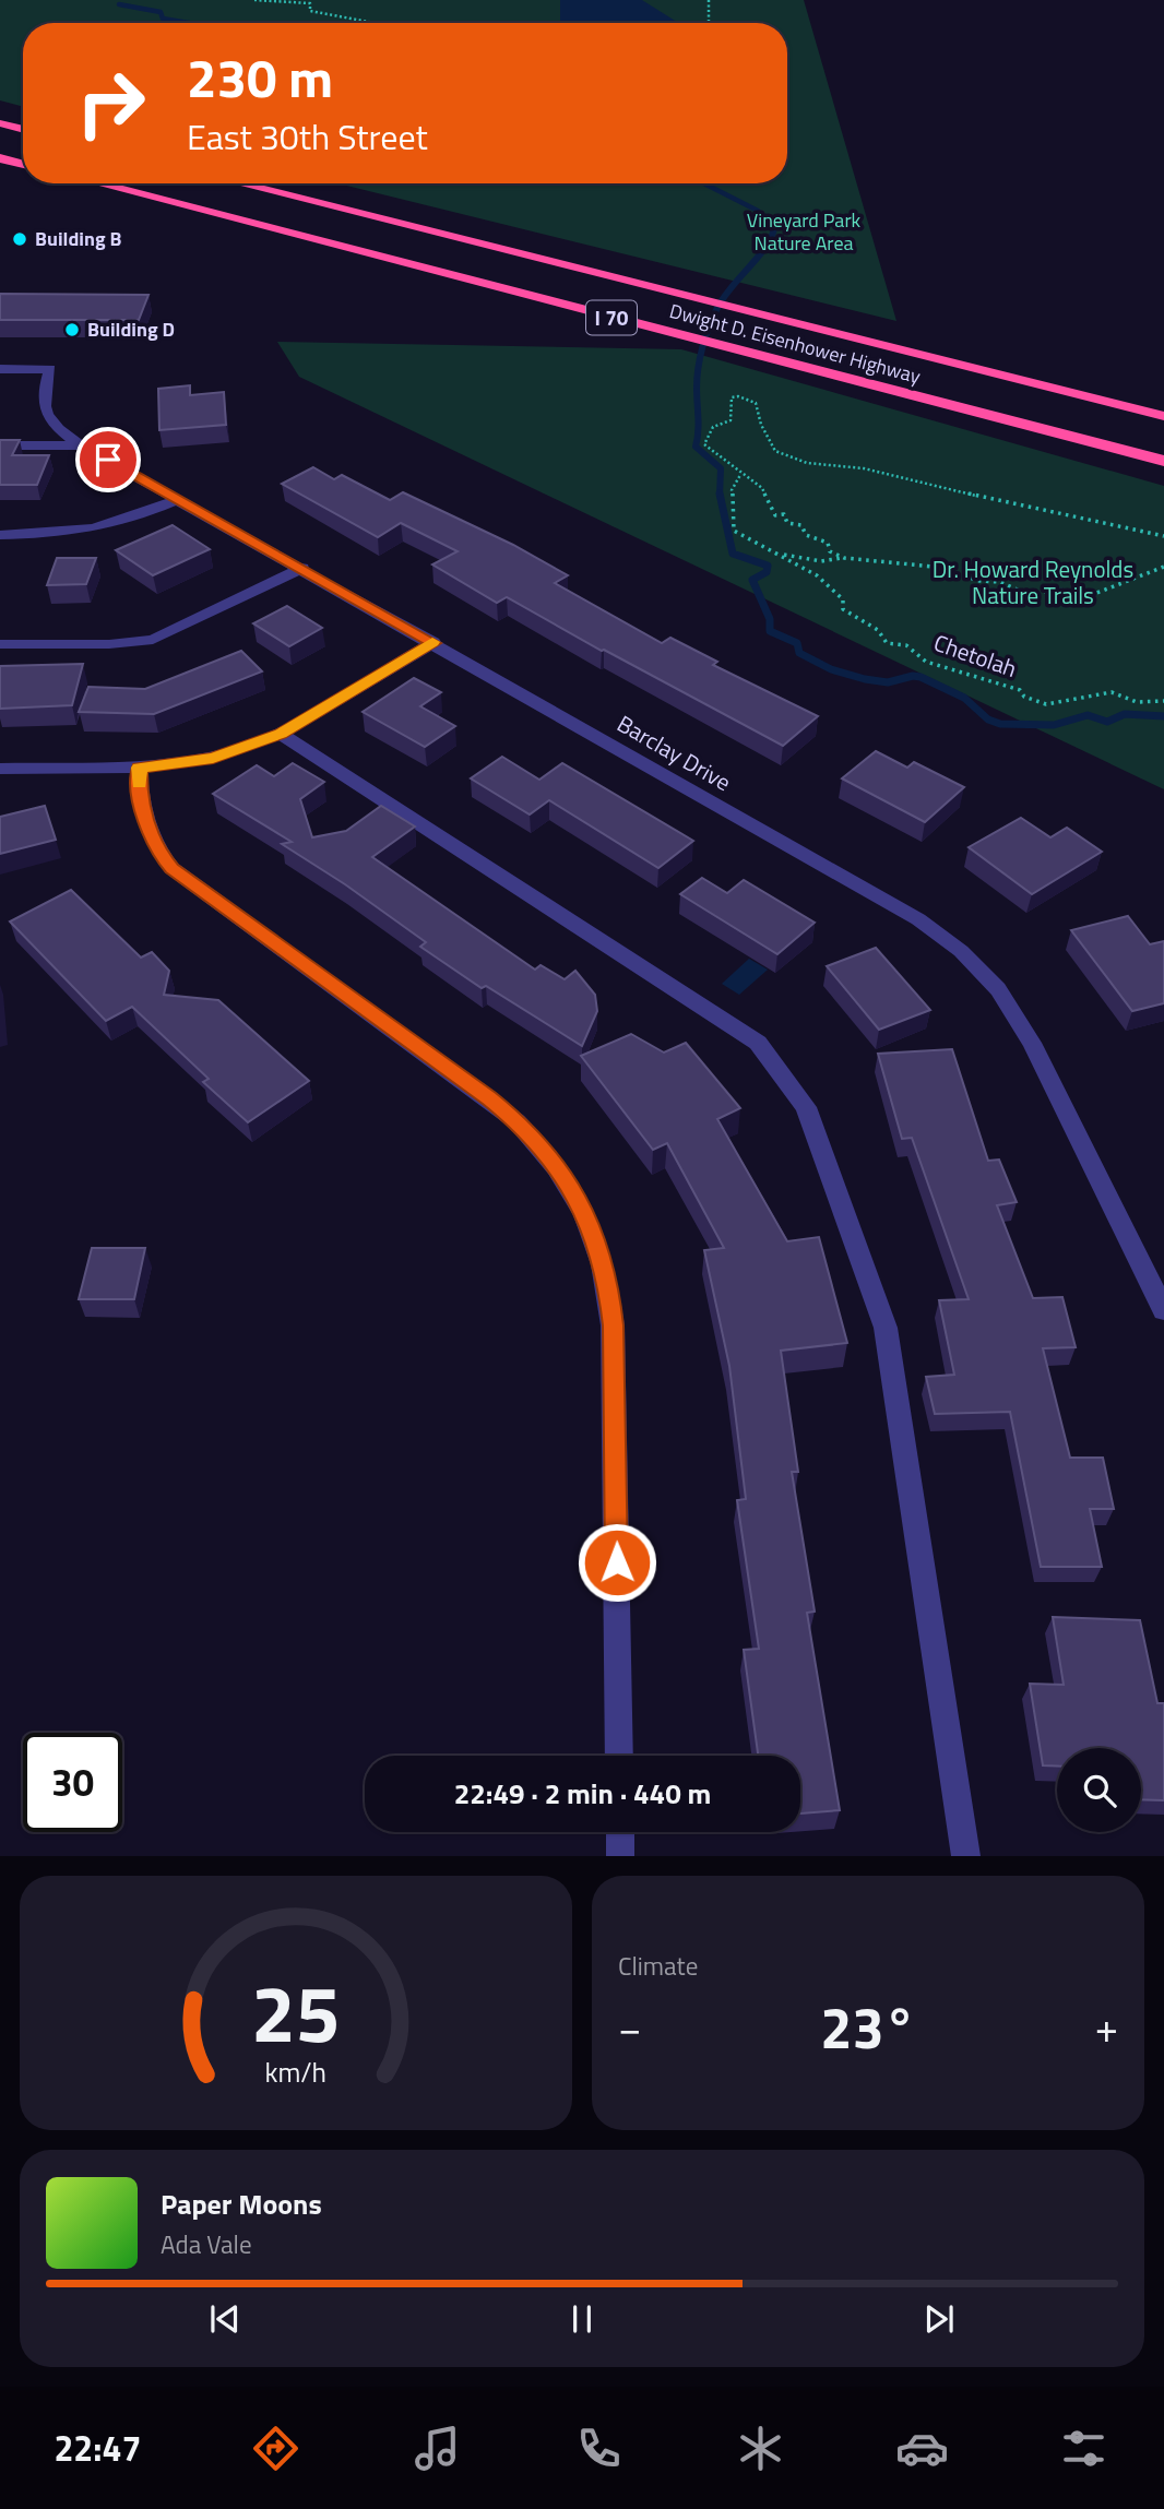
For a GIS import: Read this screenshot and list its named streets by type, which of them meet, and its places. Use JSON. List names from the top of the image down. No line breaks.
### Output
{"streets":{"highway":["I 70","Dwight D. Eisenhower Highway"],"street":["Barclay Drive"],"path":["Chetolah"]},"parks":["Vineyard Park Nature Area","Dr. Howard Reynolds Nature Trails"],"places":["Building B","Building D"],"page":{"turn":["230 m","East 30th Street"],"limit":"30","trip":"22:49 · 2 min · 440 m","tile":"Climate","heat":["−","23°","+"],"song":["Paper Moons","Ada Vale"],"tabs":"22:47","gauge":["25","km/h"]}}
